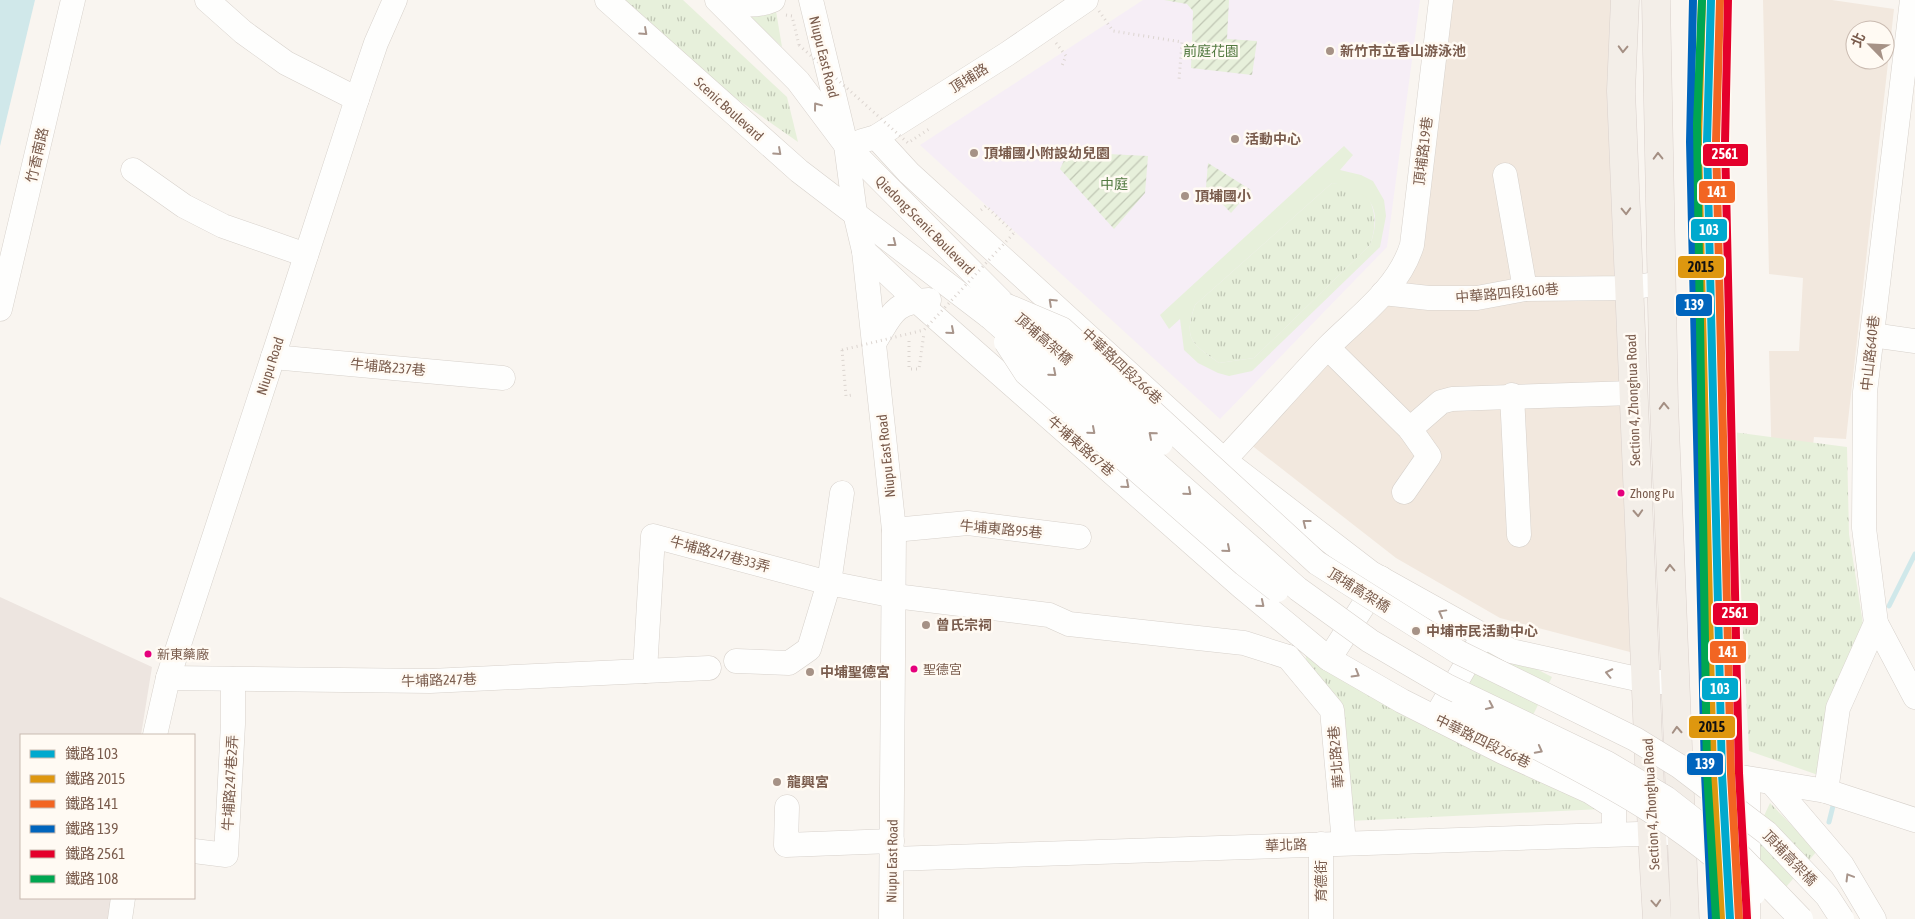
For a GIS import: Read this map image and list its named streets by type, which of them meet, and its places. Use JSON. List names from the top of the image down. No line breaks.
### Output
{"streets":{"main road":["Section 4, Zhonghua Road"],"street":["Niupu East Road","頂埔路","Scenic Boulevard","頂埔路19巷","竹香南路","Qiedong Scenic Boulevard","中華路四段160巷","頂埔高架橋","中山路640巷","Niupu Road","中華路四段266巷","牛埔路237巷","牛埔東路67巷","牛埔東路95巷","牛埔路247巷33弄","牛埔路247巷","華北路2巷","牛埔路247巷2弄","華北路","育德街"]},"crossings":[["Niupu East Road","頂埔路"],["Niupu East Road","Scenic Boulevard"],["Niupu East Road","Qiedong Scenic Boulevard"],["Niupu East Road","牛埔東路67巷"],["Niupu East Road","牛埔東路95巷"],["Niupu East Road","華北路"],["頂埔路","Qiedong Scenic Boulevard"],["頂埔路","中華路四段266巷"],["Scenic Boulevard","Qiedong Scenic Boulevard"],["頂埔路19巷","中華路四段160巷"],["頂埔路19巷","中華路四段266巷"],["Qiedong Scenic Boulevard","頂埔高架橋"],["中華路四段160巷","Section 4, Zhonghua Road"],["Niupu Road","牛埔路237巷"],["Niupu Road","牛埔路247巷"],["中華路四段266巷","Section 4, Zhonghua Road"],["中華路四段266巷","牛埔東路67巷"],["中華路四段266巷","華北路"],["Section 4, Zhonghua Road","華北路"],["牛埔路247巷33弄","牛埔路247巷"],["牛埔路247巷","牛埔路247巷2弄"],["華北路2巷","華北路"],["華北路2巷","育德街"],["華北路","育德街"]],"one_way":["牛埔東路67巷"],"parks":["前庭花園","中庭"],"places":["新竹市立香山游泳池","活動中心","頂埔國小附設幼兒園","頂埔國小","Zhong Pu","曾氏宗祠","中埔市民活動中心","新東藥廠","聖德宮","中埔聖德宮","龍興宮"],"lines":["rail line 103","rail line 2015","rail line 141","rail line 139","rail line 2561","rail line 108"],"legend":["鐵路 103","鐵路 2015","鐵路 141","鐵路 139","鐵路 2561","鐵路 108"],"north":"top left"}
